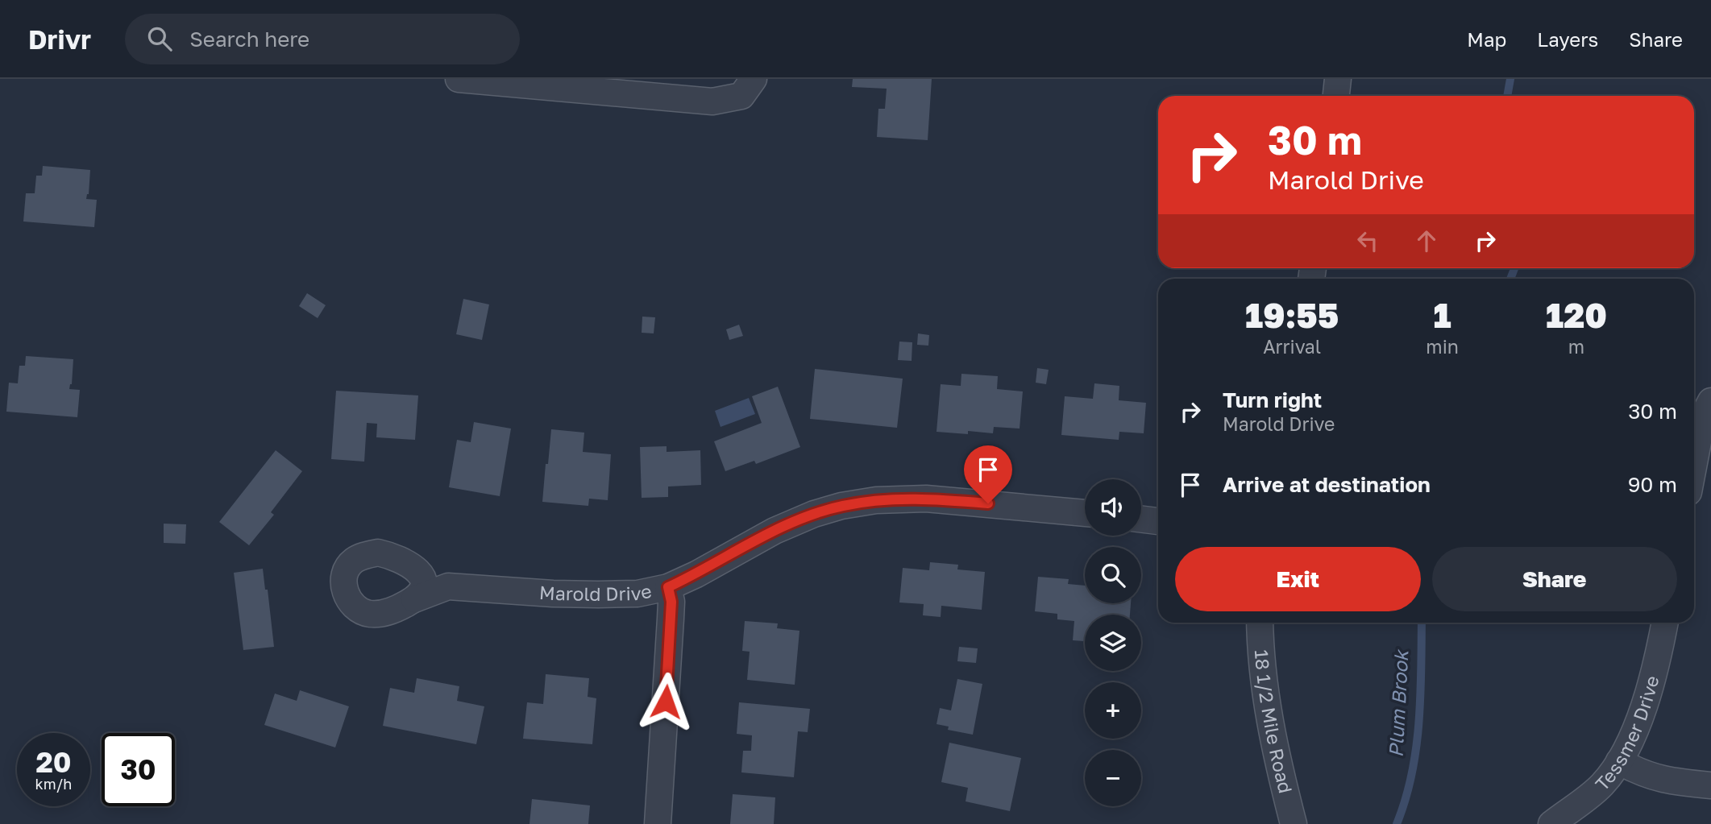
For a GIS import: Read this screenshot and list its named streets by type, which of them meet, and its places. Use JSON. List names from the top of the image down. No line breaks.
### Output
{"streets":{"street":["Marold Drive","18 1/2 Mile Road","Tessmer Drive"]},"water":["Plum Brook"],"page":{"header":"Drivr","search":"Search here","nav":["Map","Layers","Share"],"turn":["30 m","Marold Drive"],"eta":["19:55","Arrival","1","min","120","m"],"list":[{"name":"Turn right","note":"Marold Drive","value":"30 m"},{"name":"Arrive at destination","value":"90 m"}],"map_buttons":["+","−"],"buttons":["Exit","Share"],"speed":"20 km/h","limit":"30"}}
